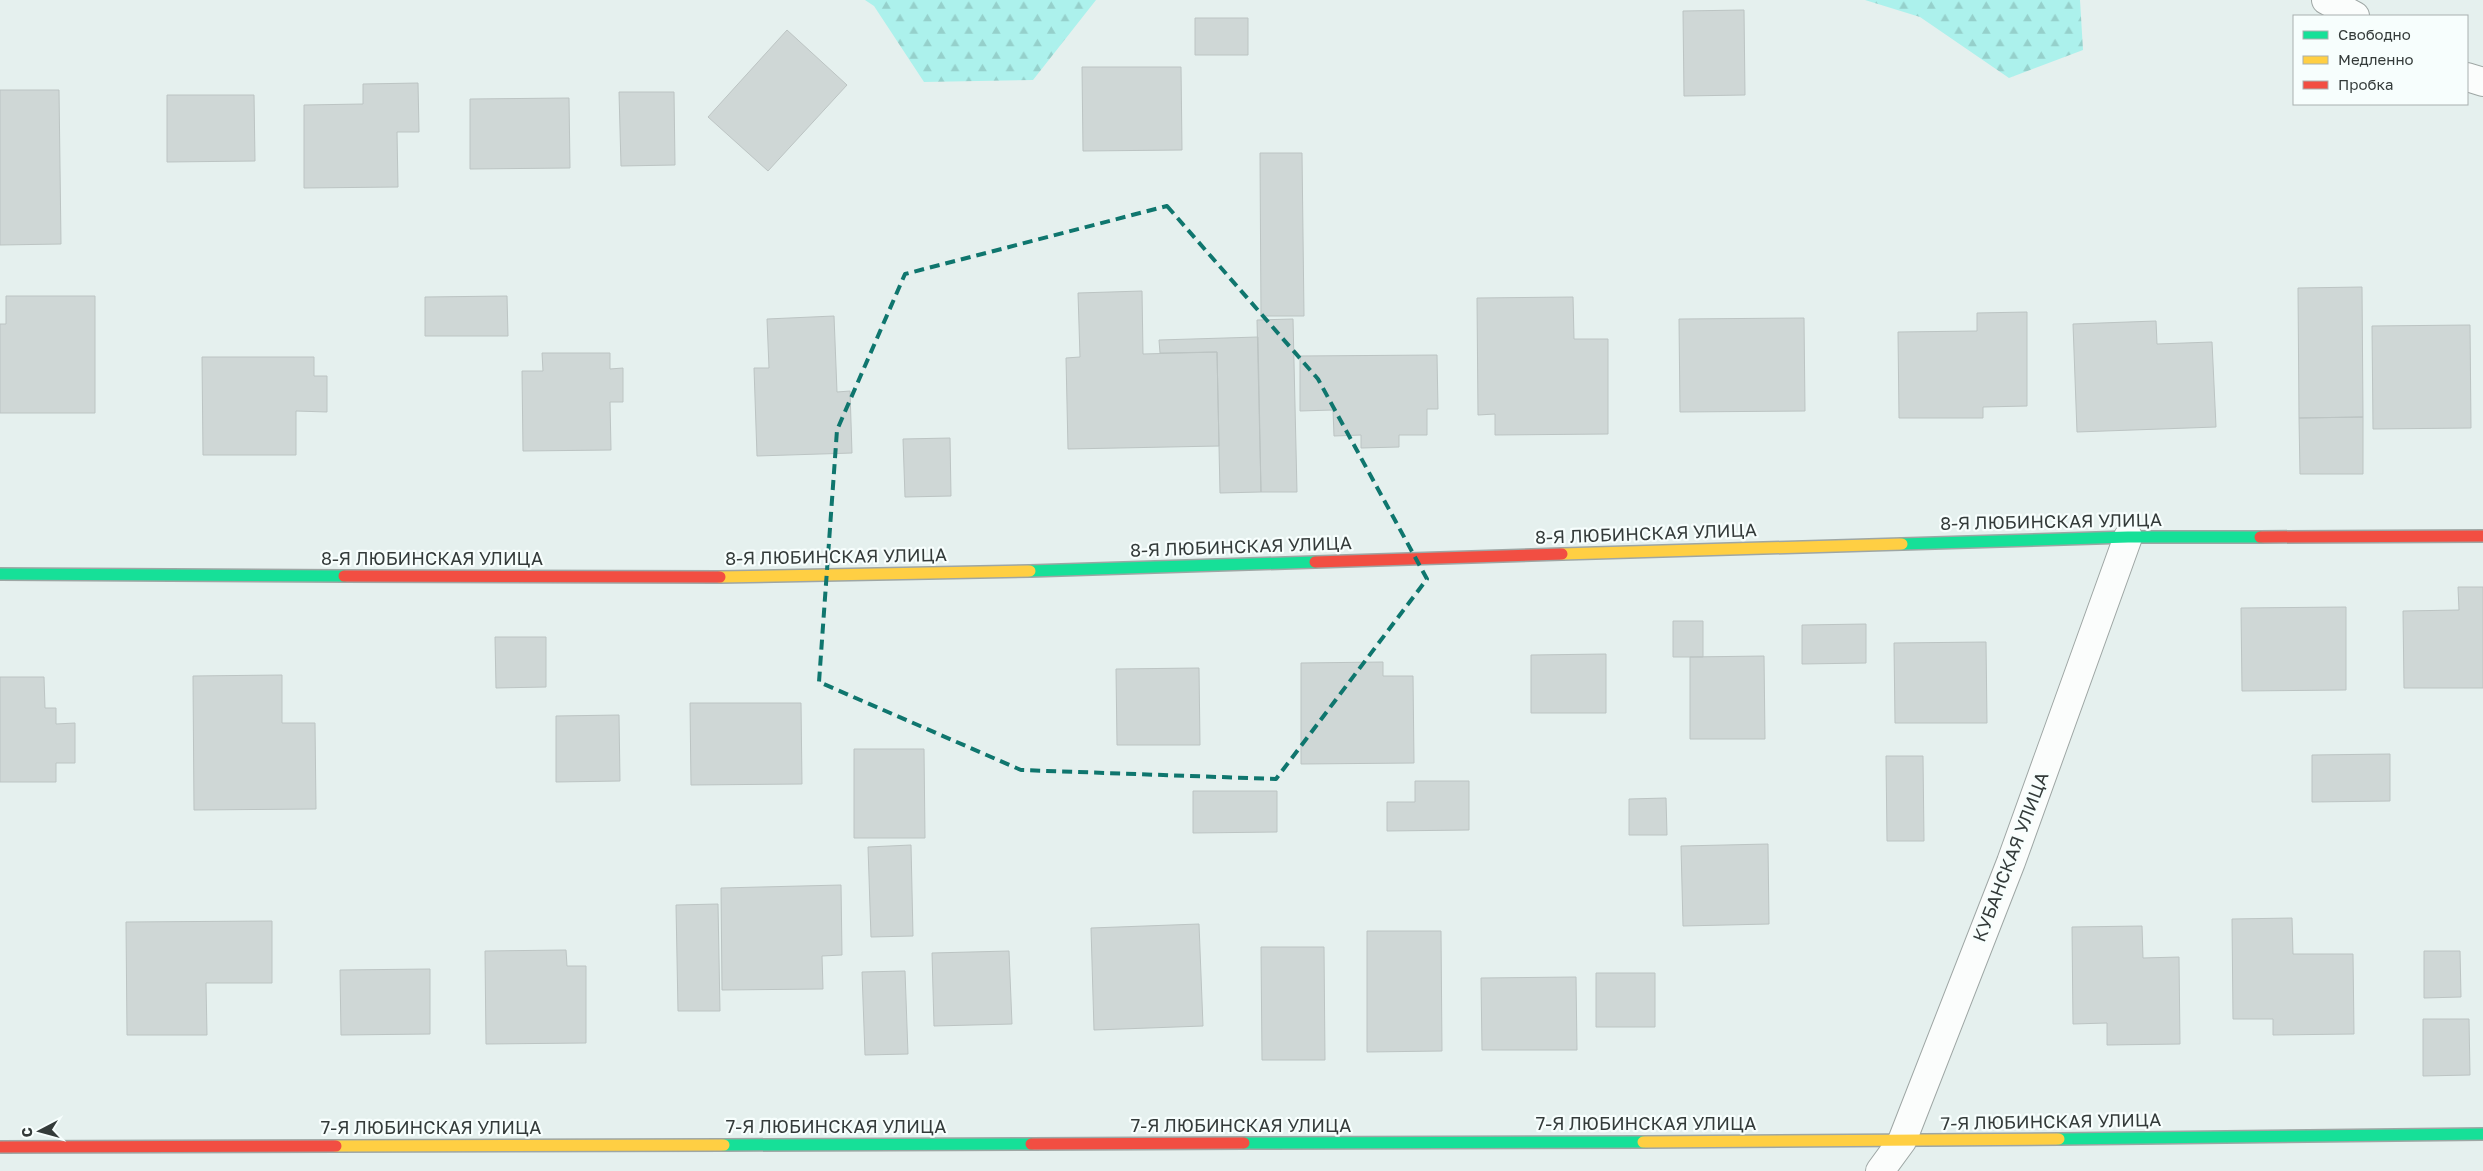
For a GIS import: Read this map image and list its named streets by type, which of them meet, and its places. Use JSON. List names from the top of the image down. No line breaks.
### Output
{"streets":{"street":["8-Я ЛЮБИНСКАЯ УЛИЦА","КУБАНСКАЯ УЛИЦА","7-Я ЛЮБИНСКАЯ УЛИЦА"]},"crossings":[["8-Я ЛЮБИНСКАЯ УЛИЦА","КУБАНСКАЯ УЛИЦА"],["КУБАНСКАЯ УЛИЦА","7-Я ЛЮБИНСКАЯ УЛИЦА"]],"legend":["Свободно","Медленно","Пробка"],"north":"left"}
